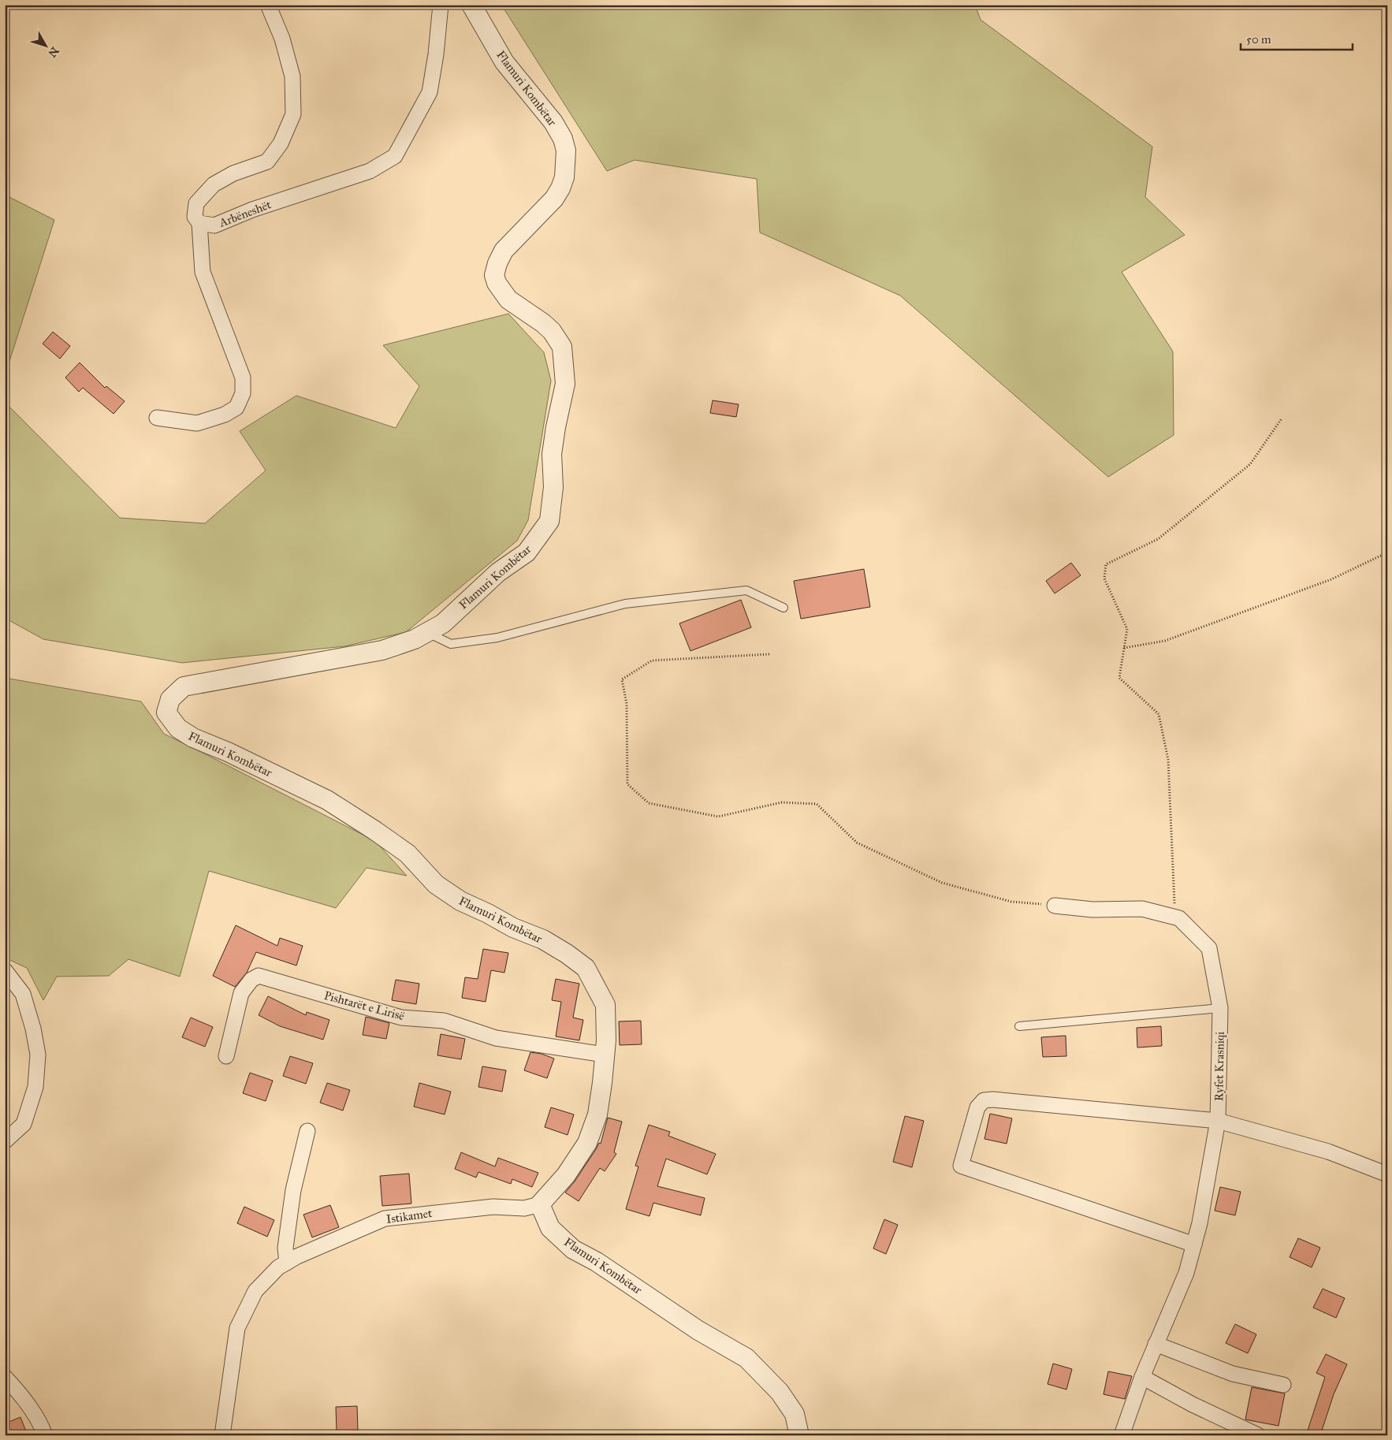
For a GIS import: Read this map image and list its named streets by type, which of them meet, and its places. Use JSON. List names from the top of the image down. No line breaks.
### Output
{"streets":{"street":["Flamuri Kombëtar","Arbëneshët","Pishtarët e Lirisë","Ryfet Krasniqi","Istikamet"]},"crossings":[["Flamuri Kombëtar","Pishtarët e Lirisë"],["Flamuri Kombëtar","Istikamet"]],"scale_bar":"50 m","north":"bottom right"}
